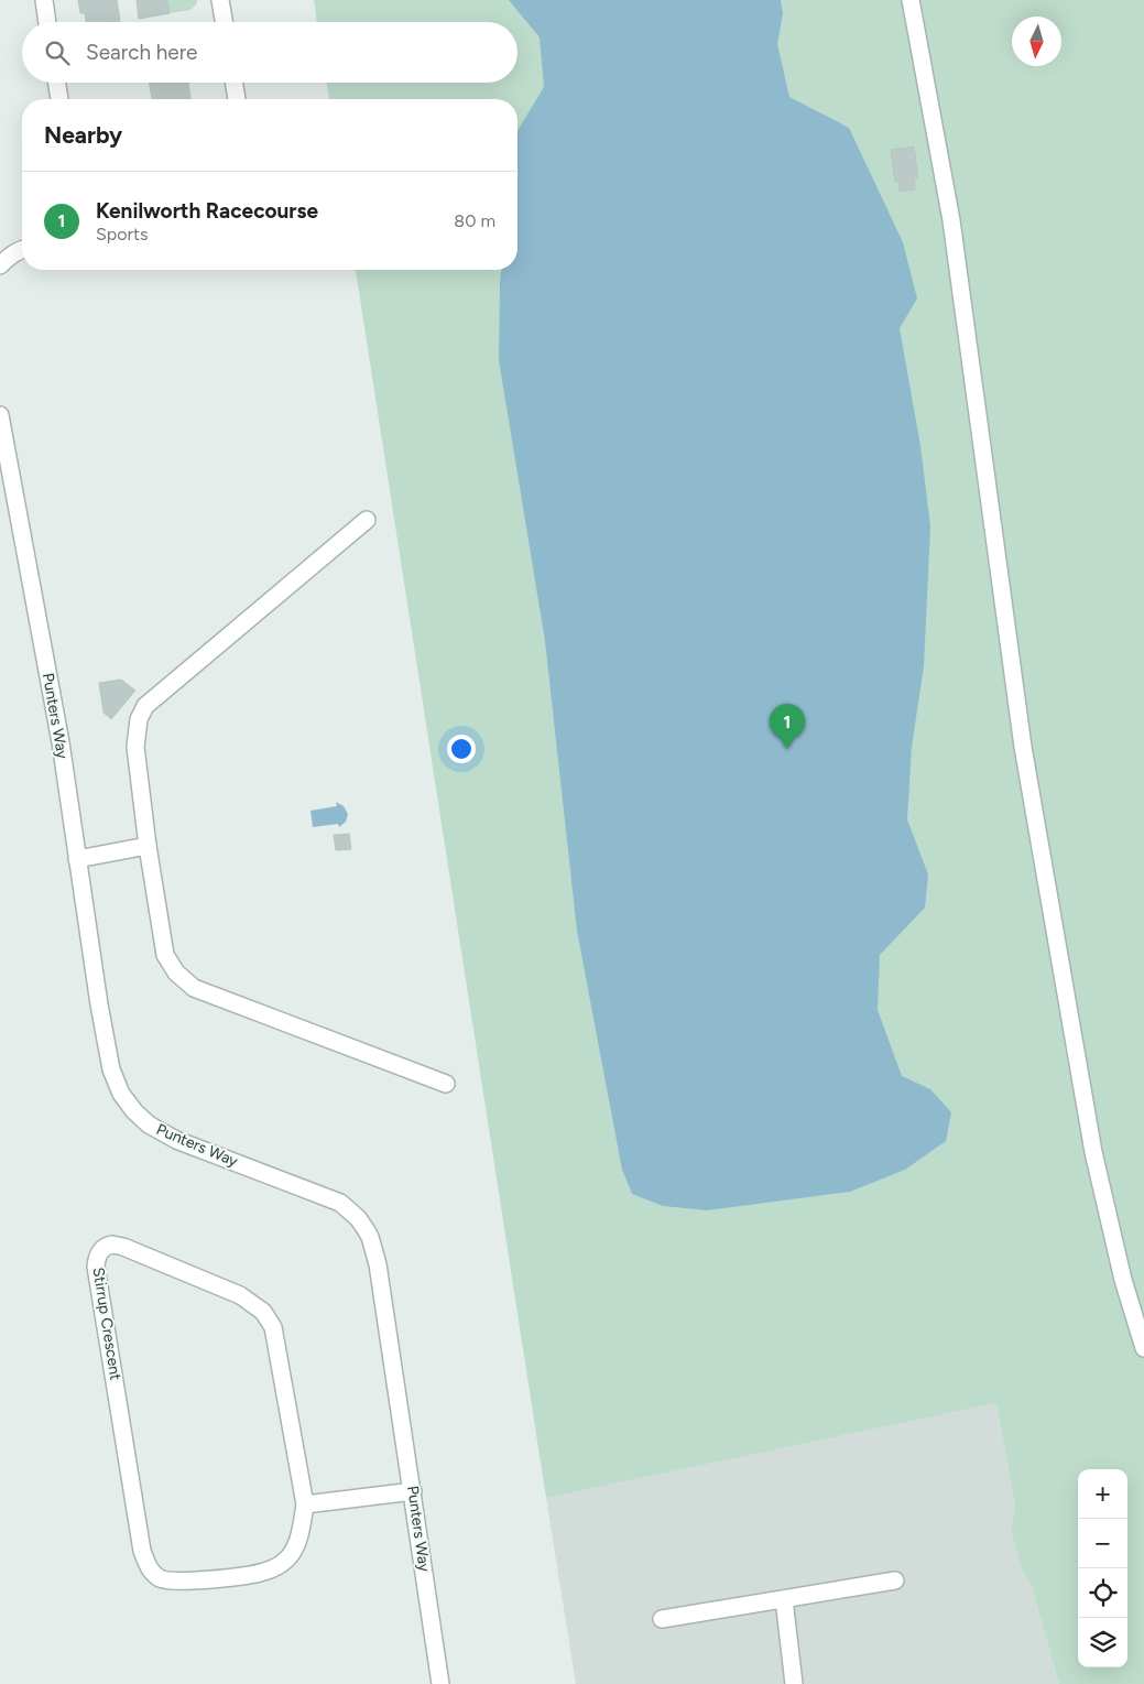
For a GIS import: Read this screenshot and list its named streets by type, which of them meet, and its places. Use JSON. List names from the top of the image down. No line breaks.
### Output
{"streets":{"street":["Punters Way","Stirrup Crescent"]},"north":"bottom","page":{"search":"Search here","heading":"Nearby","list":[{"mark":"1","name":"Kenilworth Racecourse","note":"Sports","value":"80 m"}],"pins":"1","map_buttons":["+","−"]}}
